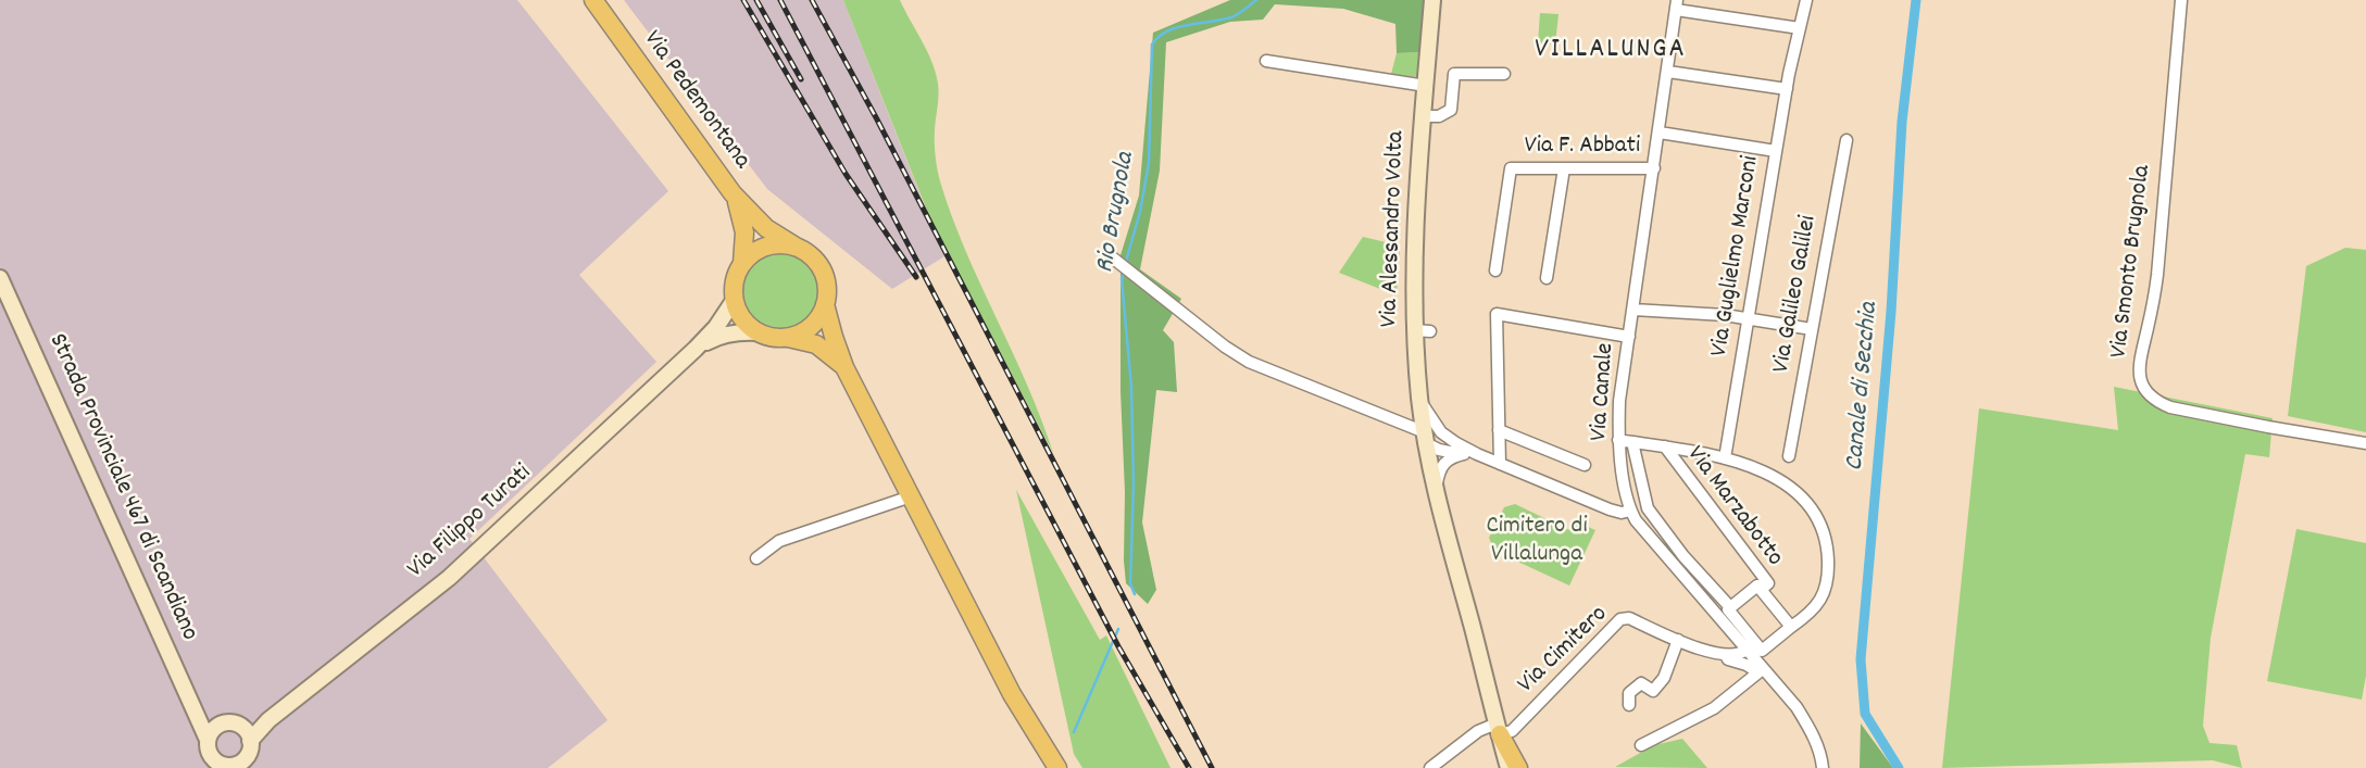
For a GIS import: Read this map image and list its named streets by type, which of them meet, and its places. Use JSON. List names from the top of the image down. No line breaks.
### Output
{"streets":{"main road":["Via Pedemontana","Via Alessandro Volta","Strada Provinciale 467 di Scandiano","Via Filippo Turati"],"street":["Via F. Abbati","Via Guglielmo Marconi","Via Smonto Brugnola","Via Galileo Galilei","Via Canale","Via Marzabotto","Via Cimitero"]},"crossings":[["Via F. Abbati","Via Canale"],["Via Alessandro Volta","Via Cimitero"],["Strada Provinciale 467 di Scandiano","Via Filippo Turati"]],"districts":["VILLALUNGA"],"water":["Rio Brugnola","Canale di Secchia"],"parks":["Cimitero di Villalunga"]}
